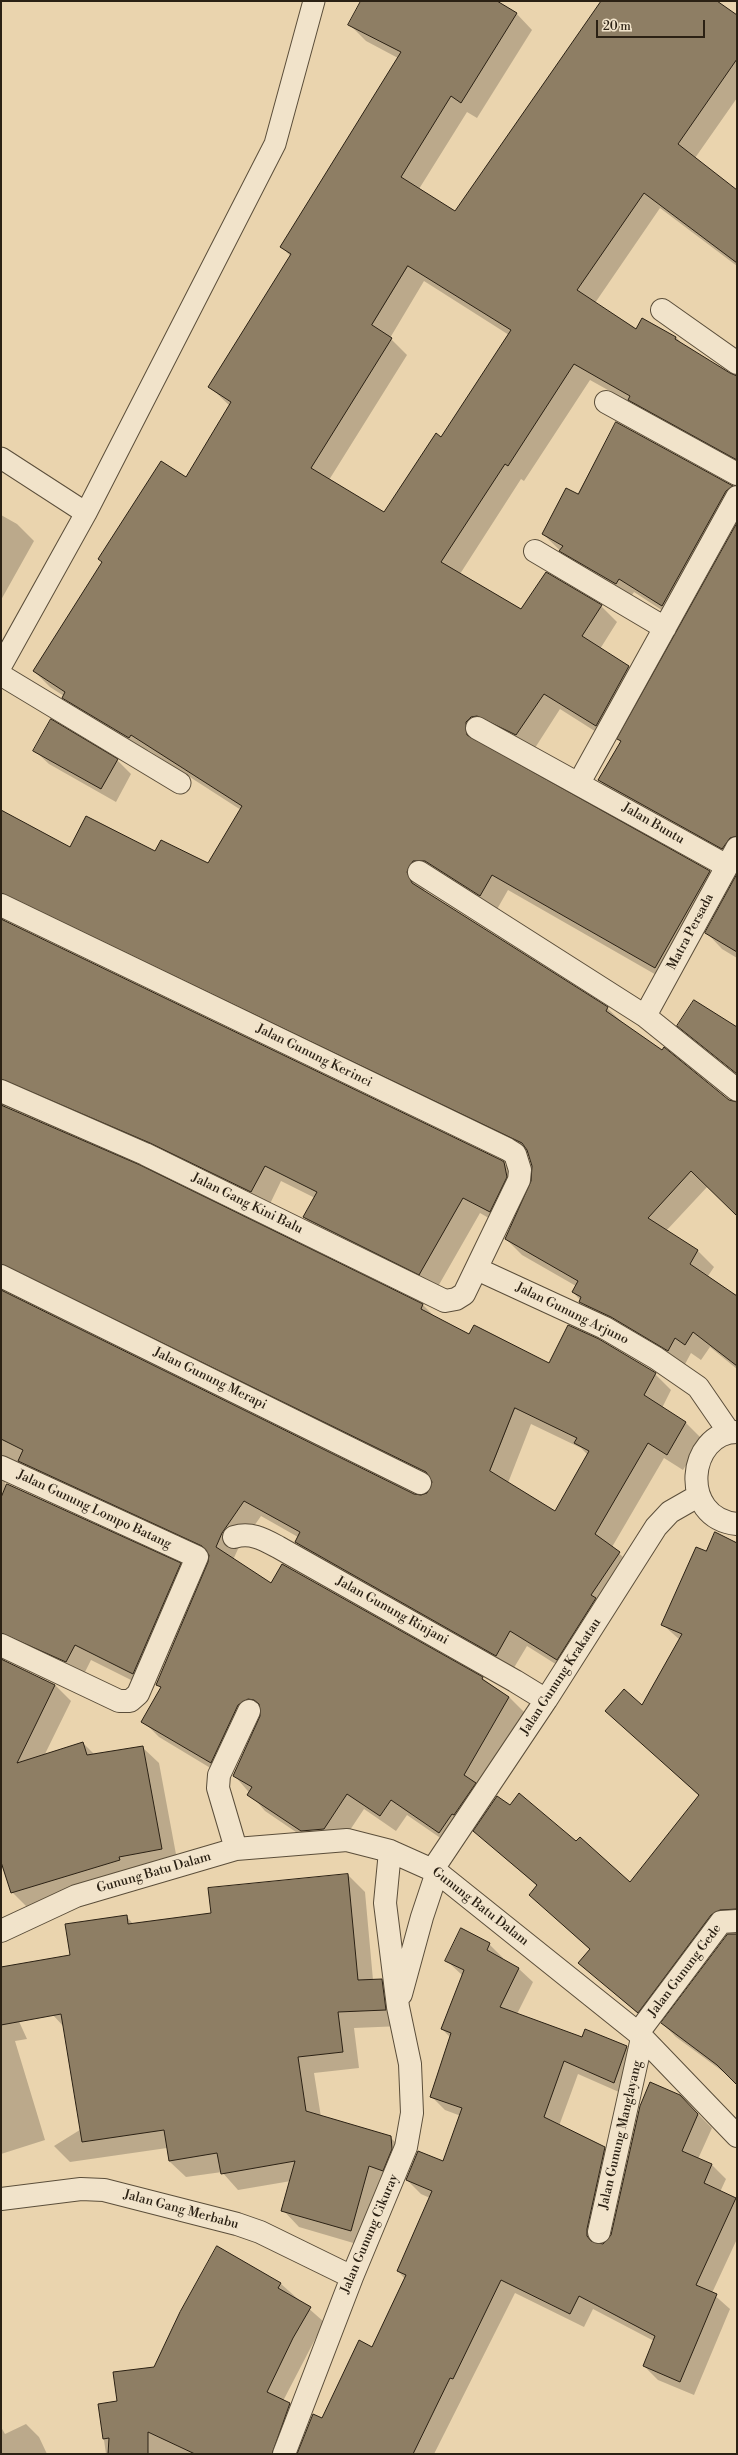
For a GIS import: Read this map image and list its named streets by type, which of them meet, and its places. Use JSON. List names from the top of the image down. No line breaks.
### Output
{"streets":{"street":["Jalan Buntu","Matra Persada","Jalan Gunung Kerinci","Jalan Gang Kini Balu","Jalan Gunung Arjuno","Jalan Gunung Merapi","Jalan Gunung Lompo Batang","Jalan Gunung Rinjani","Jalan Gunung Krakatau","Gunung Batu Dalam","Jalan Gunung Gede","Jalan Gunung Manglayang","Jalan Gang Merbabu","Jalan Gunung Cikuray"]},"crossings":[["Jalan Buntu","Matra Persada"],["Jalan Gunung Kerinci","Jalan Gang Kini Balu"],["Jalan Gunung Kerinci","Jalan Gunung Arjuno"],["Jalan Gang Kini Balu","Jalan Gunung Arjuno"],["Jalan Gunung Rinjani","Jalan Gunung Krakatau"],["Jalan Gunung Krakatau","Gunung Batu Dalam"],["Jalan Gunung Krakatau","Jalan Gunung Cikuray"],["Gunung Batu Dalam","Jalan Gunung Gede"],["Gunung Batu Dalam","Jalan Gunung Manglayang"],["Gunung Batu Dalam","Jalan Gunung Cikuray"],["Jalan Gunung Gede","Jalan Gunung Manglayang"],["Jalan Gang Merbabu","Jalan Gunung Cikuray"]],"scale_bar":"20 m"}
